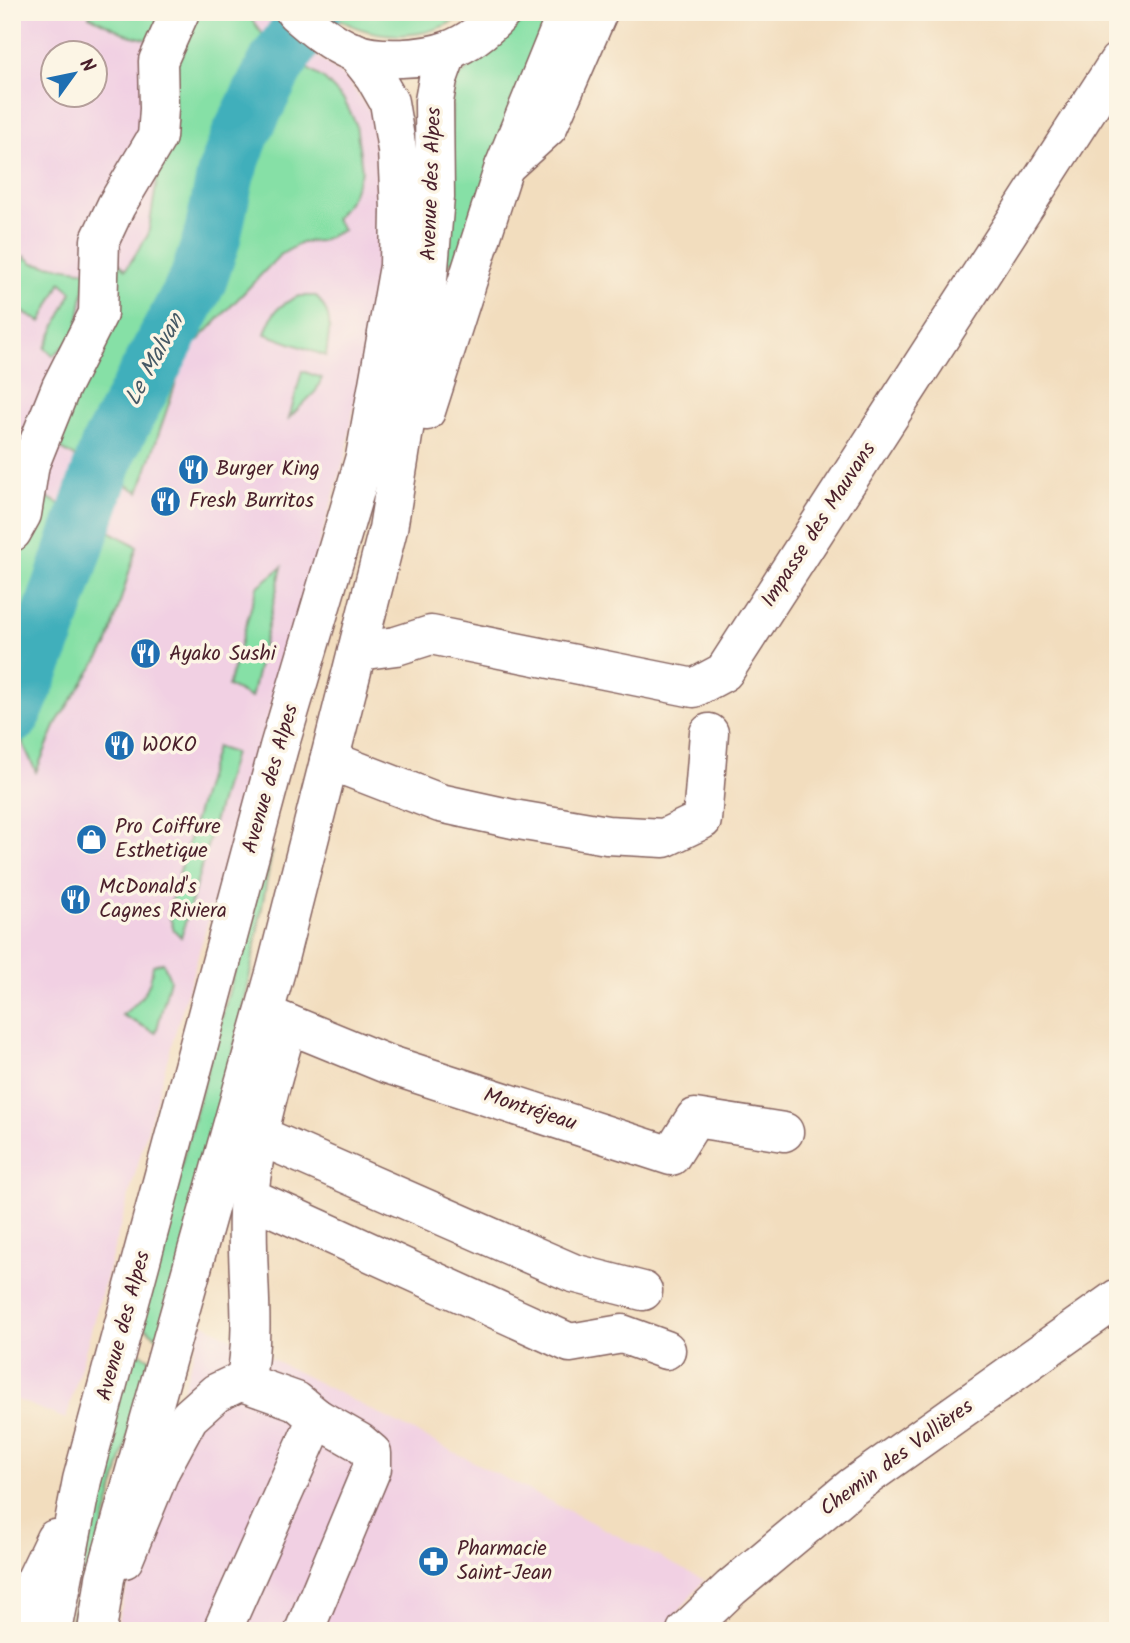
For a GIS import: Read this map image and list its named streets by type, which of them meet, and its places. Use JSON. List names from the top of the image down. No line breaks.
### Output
{"streets":{"main road":["Avenue des Alpes","Impasse des Mauvans","Montréjeau","Chemin des Vallières"]},"crossings":[["Avenue des Alpes","Impasse des Mauvans"],["Avenue des Alpes","Montréjeau"]],"water":["Le Malvan"],"places":{"restaurant":["Burger King","Fresh Burritos","Ayako Sushi","WOKO","McDonald's Cagnes Riviera"],"shop":["Pro Coiffure Esthetique"],"pharmacy":["Pharmacie Saint-Jean"]},"north":"top right"}
